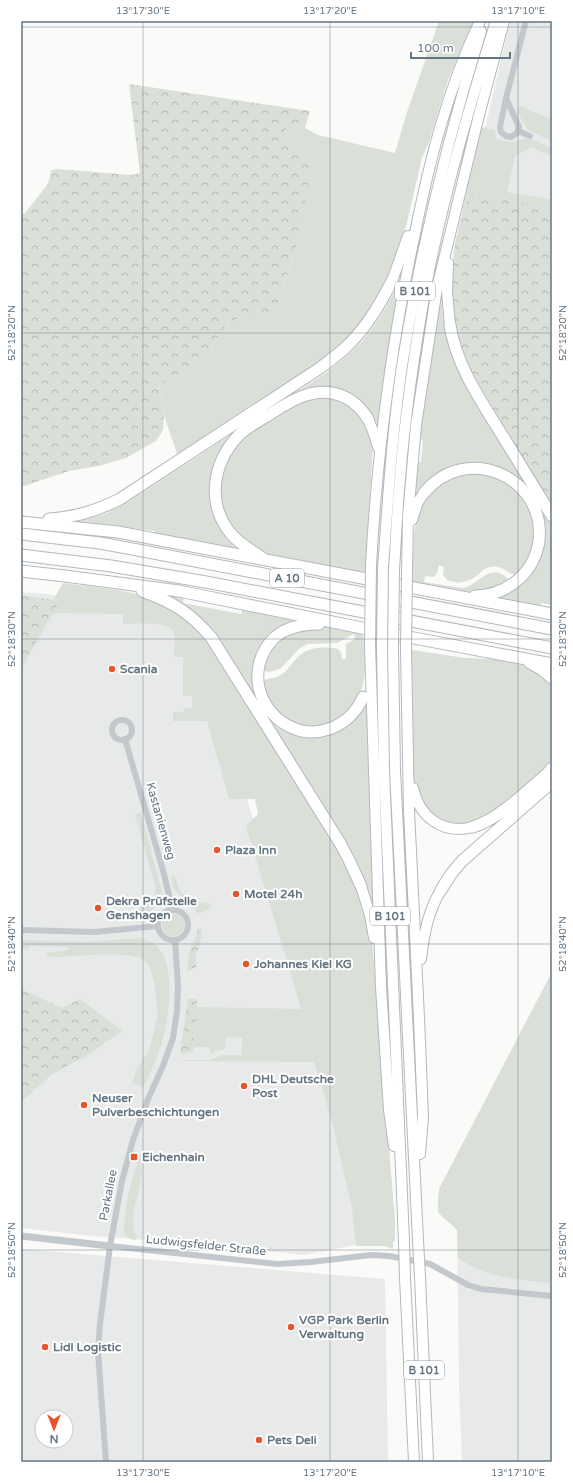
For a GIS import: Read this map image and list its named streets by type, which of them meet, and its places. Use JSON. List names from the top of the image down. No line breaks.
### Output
{"streets":{"highway":["B 101","A 10"],"street":["Kastanienweg","Parkallee","Ludwigsfelder Straße"]},"crossings":[["Kastanienweg","Parkallee"],["Parkallee","Ludwigsfelder Straße"]],"places":{"other":["Scania","Plaza Inn","Motel 24h","Dekra Prüfstelle Genshagen","Johannes Kiel KG","DHL Deutsche Post","Neuser Pulverbeschichtungen","VGP Park Berlin Verwaltung","Lidl Logistic","Pets Deli"],"transit":["Eichenhain"]},"scale_bar":"100 m","north":"bottom","coordinates":["13°17'30\"E","13°17'20\"E","13°17'10\"E","52°18'20\"N","52°18'30\"N","52°18'40\"N","52°18'50\"N"]}
